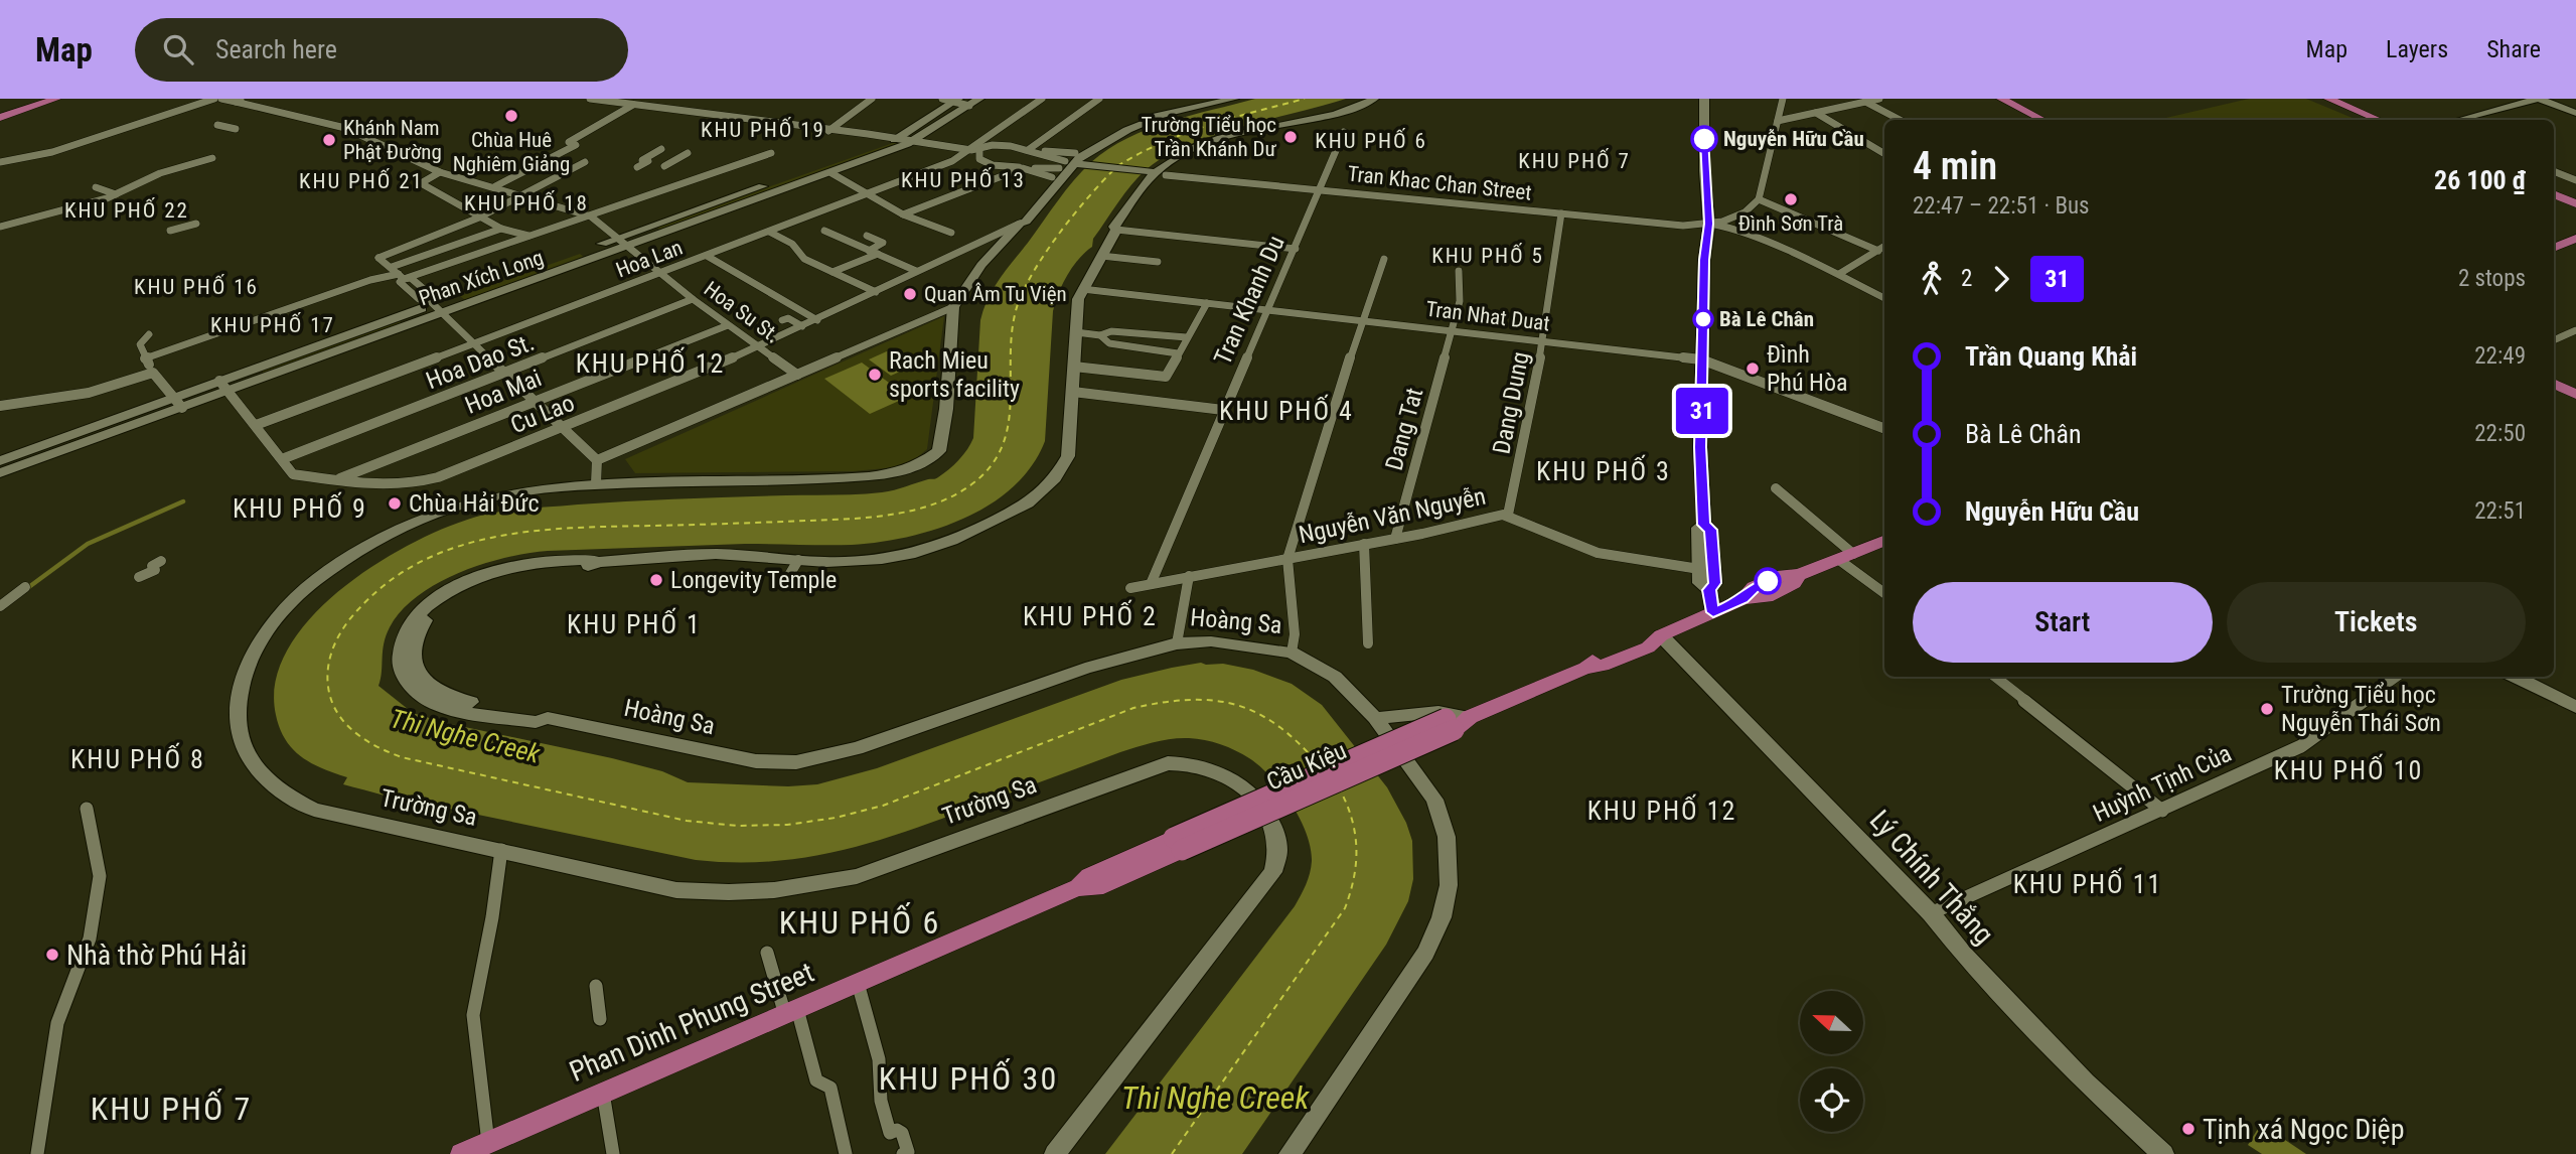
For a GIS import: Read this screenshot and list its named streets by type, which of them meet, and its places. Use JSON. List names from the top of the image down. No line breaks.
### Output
{"streets":{"main road":["Cầu Kiệu","Phan Dinh Phung Street"],"street":["Tran Khac Chan Street","Hoa Lan","Phan Xích Long","Tran Khanh Du","Hoa Su St.","Tran Nhat Duat","Hoa Dao St.","Hoa Mai","Dang Dung","Cu Lao","Dang Tat","Nguyễn Văn Nguyễn","Hoàng Sa","Huỳnh Tịnh Của","Trường Sa","Lý Chính Thắng"]},"crossings":[["Tran Khac Chan Street","Tran Khanh Du"],["Tran Khac Chan Street","Dang Dung"],["Tran Khac Chan Street","Hoàng Sa"],["Hoa Lan","Hoa Su St."],["Hoa Lan","Cu Lao"],["Phan Xích Long","Hoa Su St."],["Phan Xích Long","Cu Lao"],["Tran Khanh Du","Tran Nhat Duat"],["Tran Khanh Du","Nguyễn Văn Nguyễn"],["Hoa Su St.","Hoa Dao St."],["Hoa Su St.","Hoa Mai"],["Hoa Su St.","Cu Lao"],["Tran Nhat Duat","Dang Dung"],["Tran Nhat Duat","Dang Tat"],["Tran Nhat Duat","Hoàng Sa"],["Hoa Dao St.","Cu Lao"],["Hoa Mai","Cu Lao"],["Dang Dung","Nguyễn Văn Nguyễn"],["Cu Lao","Trường Sa"],["Dang Tat","Nguyễn Văn Nguyễn"],["Cầu Kiệu","Lý Chính Thắng"],["Cầu Kiệu","Phan Dinh Phung Street"],["Huỳnh Tịnh Của","Lý Chính Thắng"]],"districts":["KHU PHỐ 19","KHU PHỐ 6","KHU PHỐ 7","KHU PHỐ 13","KHU PHỐ 21","KHU PHỐ 18","KHU PHỐ 22","KHU PHỐ 5","KHU PHỐ 16","KHU PHỐ 17","KHU PHỐ 12","KHU PHỐ 4","KHU PHỐ 3","KHU PHỐ 9","KHU PHỐ 2","KHU PHỐ 1","KHU PHỐ 8","KHU PHỐ 10","KHU PHỐ 12","KHU PHỐ 11","KHU PHỐ 6","KHU PHỐ 30","KHU PHỐ 7"],"water":["Thi Nghe Creek"],"places":["Chùa Huê Nghiêm Giảng","Trường Tiểu học Trần Khánh Dư","Nguyễn Hữu Cầu","Khánh Nam Phật Đường","Đình Sơn Trà","Quan Âm Tu Viện","Bà Lê Chân","Đình Phú Hòa","Rach Mieu sports facility","Chùa Hải Đức","Longevity Temple","Trường Tiểu học Nguyễn Thái Sơn","Nhà thờ Phú Hải","Tịnh xá Ngọc Diệp"],"lines":["bus line 31"],"north":"left","page":{"header":"Map","search":"Search here","nav":["Map","Layers","Share"],"on_map":"31","heading":["4 min","22:47 – 22:51 · Bus","26 100 ₫"],"legs":["2","31","2 stops"],"list":[{"name":"Trần Quang Khải","value":"22:49"},{"name":"Bà Lê Chân","value":"22:50"},{"name":"Nguyễn Hữu Cầu","value":"22:51"}],"buttons":["Start","Tickets"]}}
